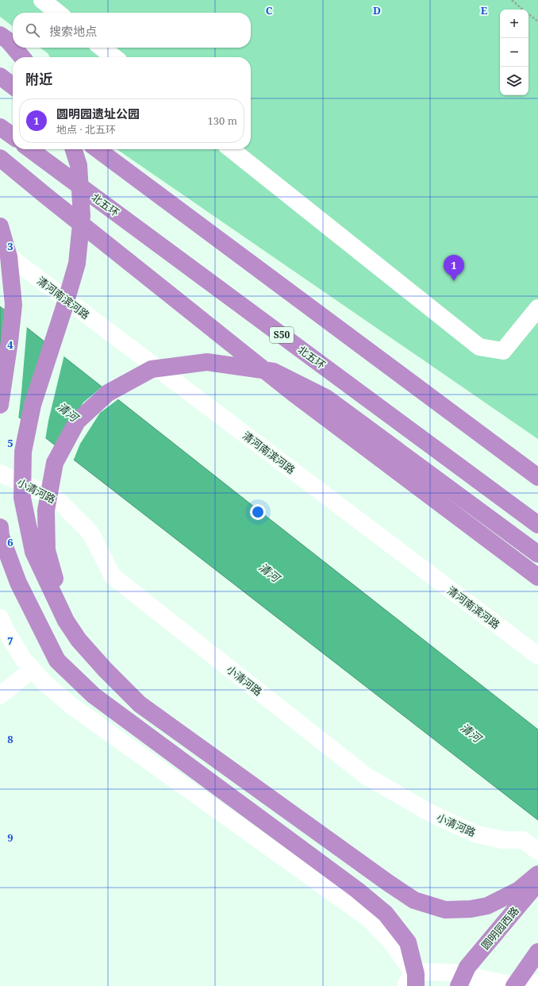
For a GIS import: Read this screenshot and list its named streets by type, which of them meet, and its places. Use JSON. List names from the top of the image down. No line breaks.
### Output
{"streets":{"highway":["北五环","S50","圆明园西路"],"street":["清河南滨河路","小清河路"]},"water":["清河"],"page":{"map_buttons":["+","−"],"search":"搜索地点","heading":"附近","list":[{"mark":"1","name":"圆明园遗址公园","note":"地点 · 北五环","value":"130 m"}],"pins":"1"},"grid":{"columns":["C","D","E"],"rows":["3","4","5","6","7","8","9"]}}
